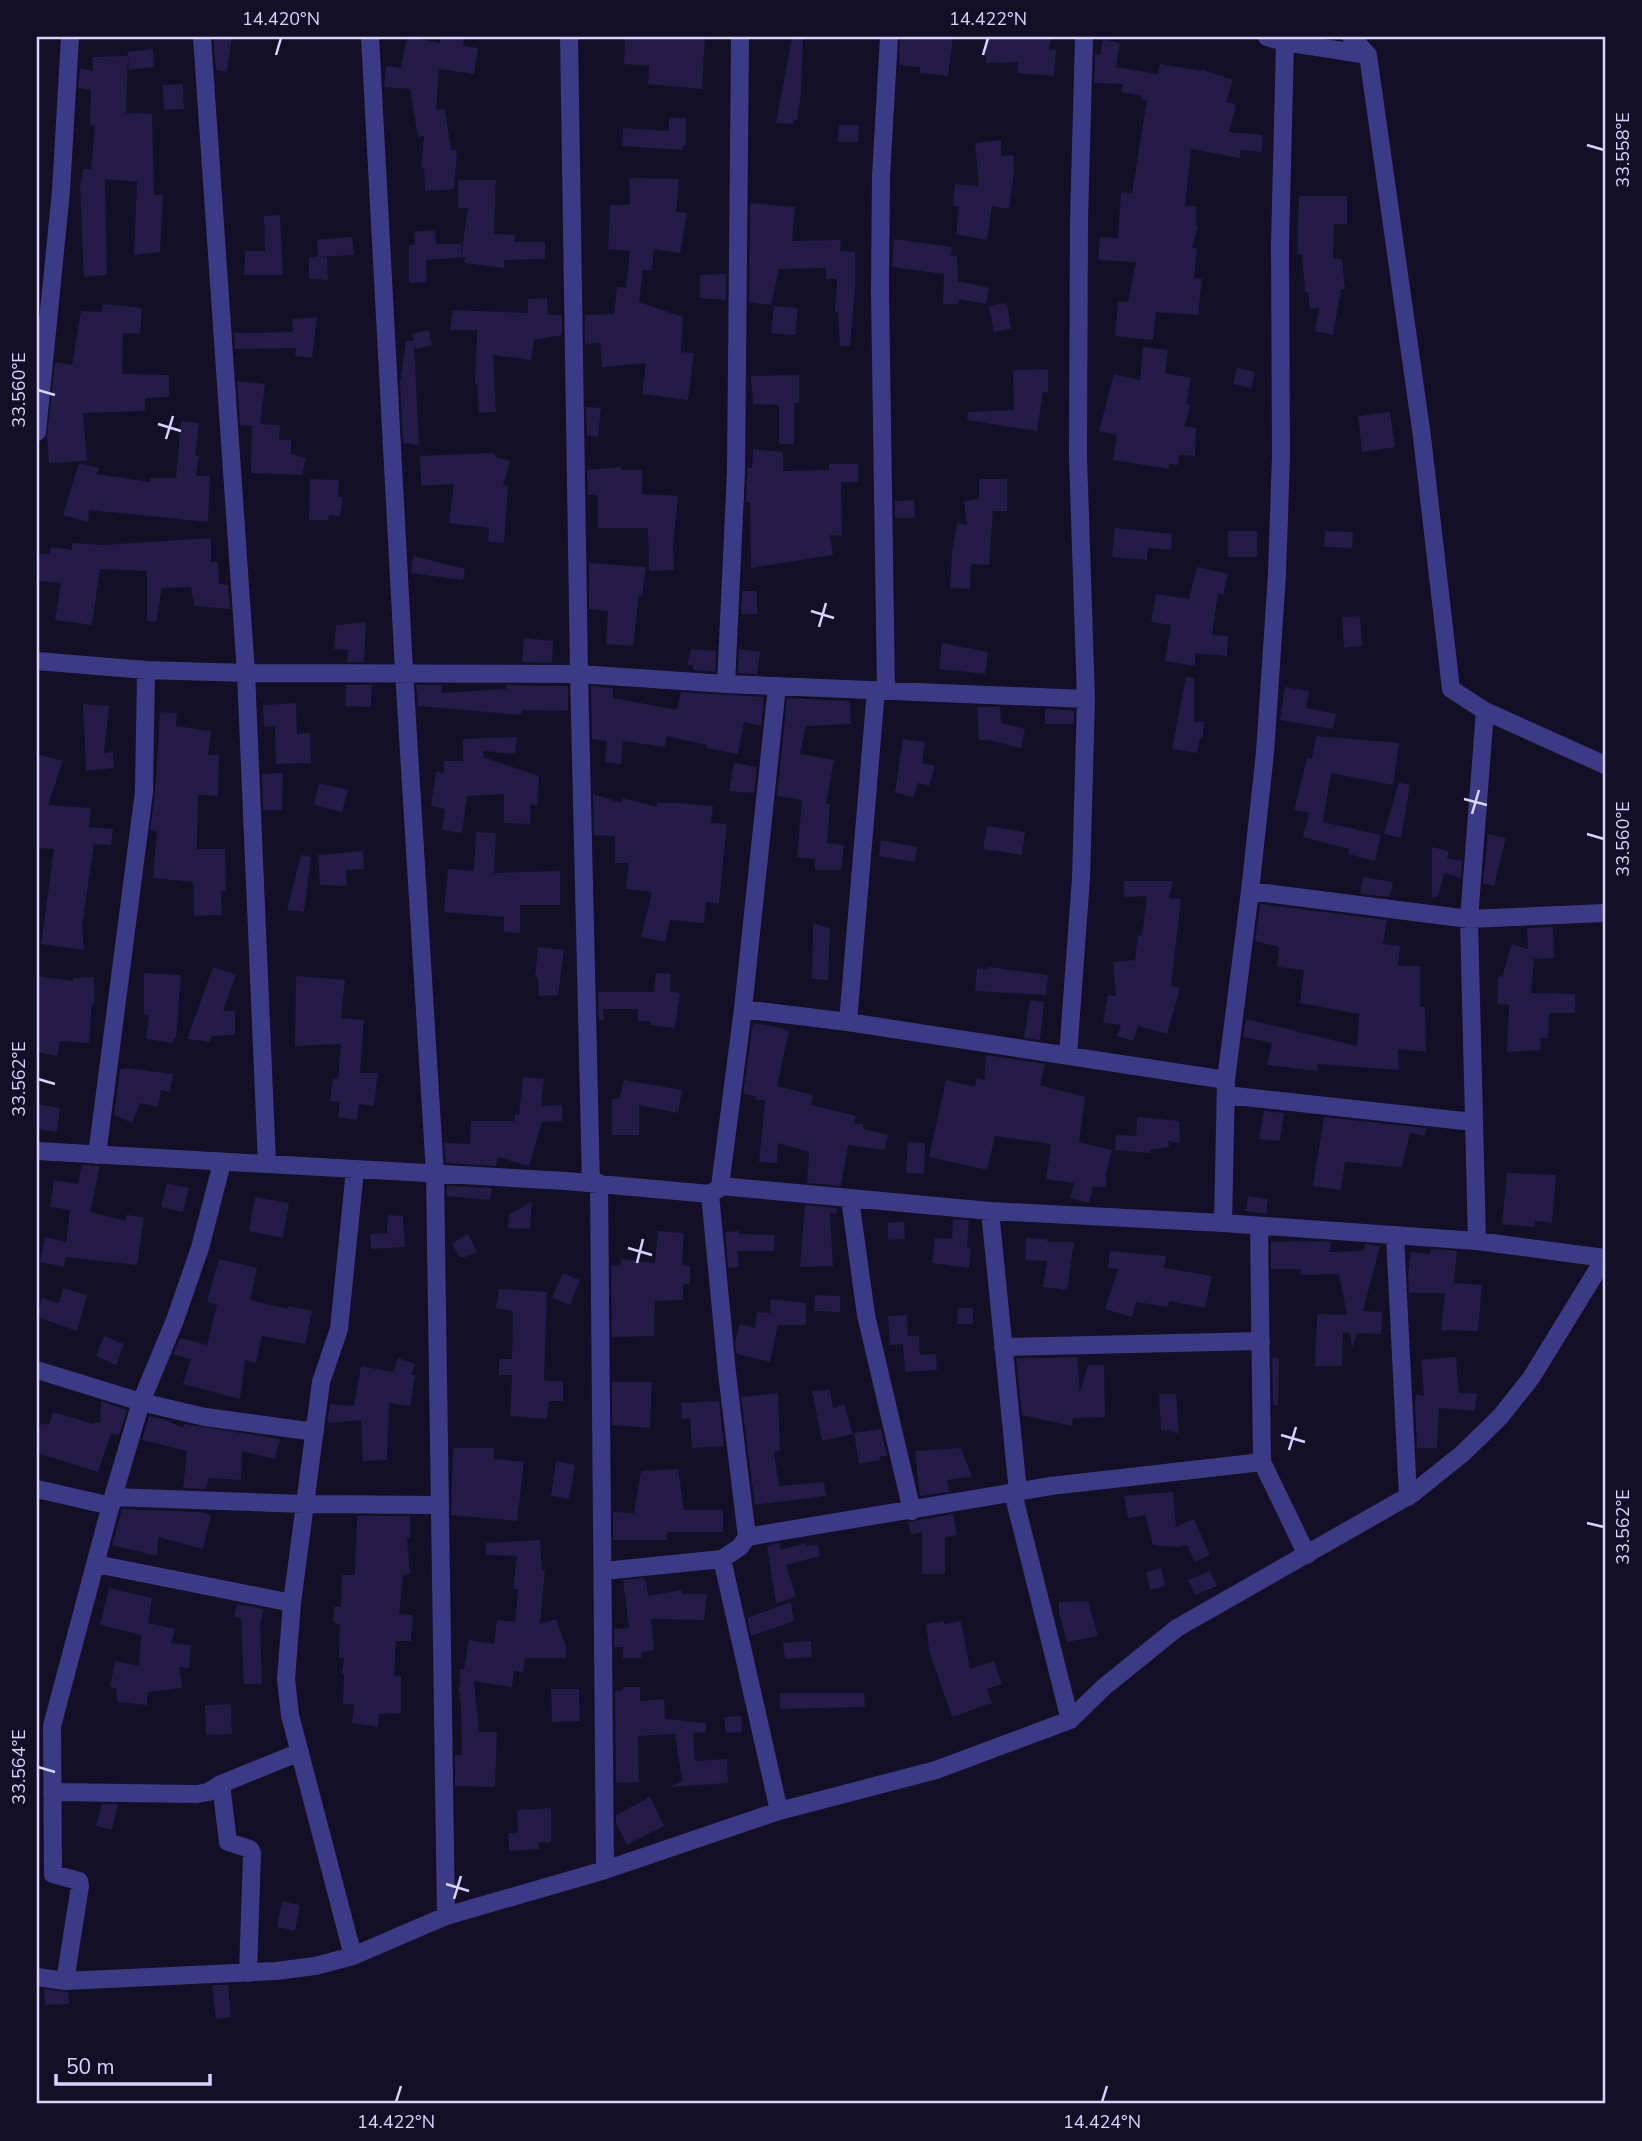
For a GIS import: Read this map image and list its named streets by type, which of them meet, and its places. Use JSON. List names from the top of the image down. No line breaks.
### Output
{"scale_bar":"50 m","coordinates":["14.420°N","14.422°N","33.558°E","33.560°E","33.562°E","33.564°E","14.424°N"]}
